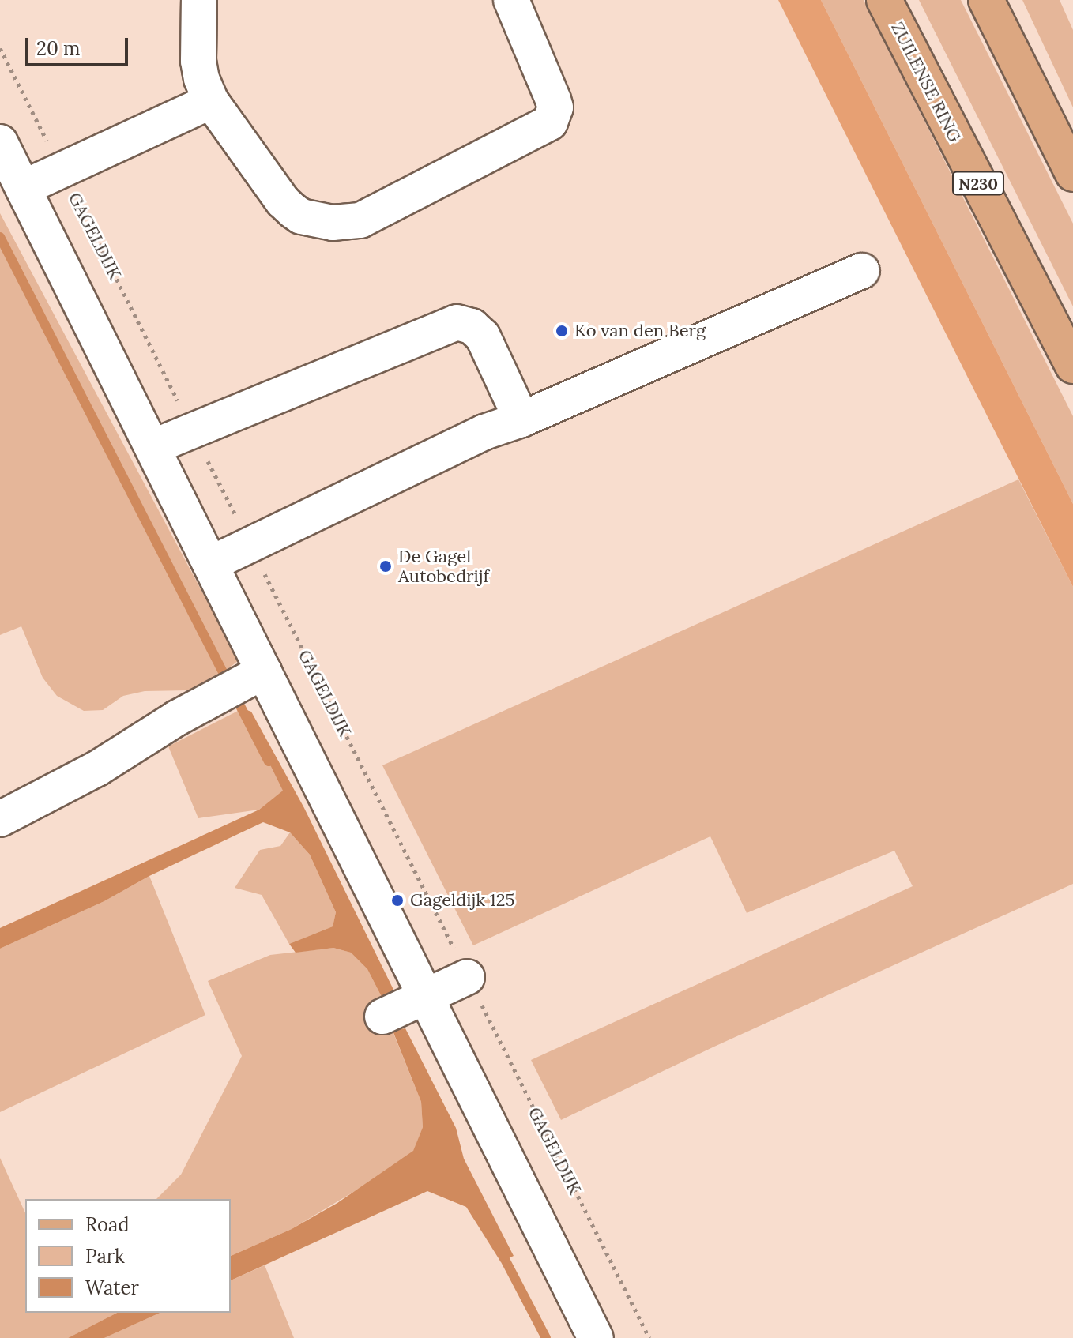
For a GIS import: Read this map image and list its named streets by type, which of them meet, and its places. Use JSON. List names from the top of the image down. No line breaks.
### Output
{"streets":{"main road":["ZUILENSE RING","N230"],"path":["GAGELDIJK"]},"places":["Ko van den Berg","De Gagel Autobedrijf","Gageldijk 125"],"legend":["Road","Park","Water"],"scale_bar":"20 m"}
